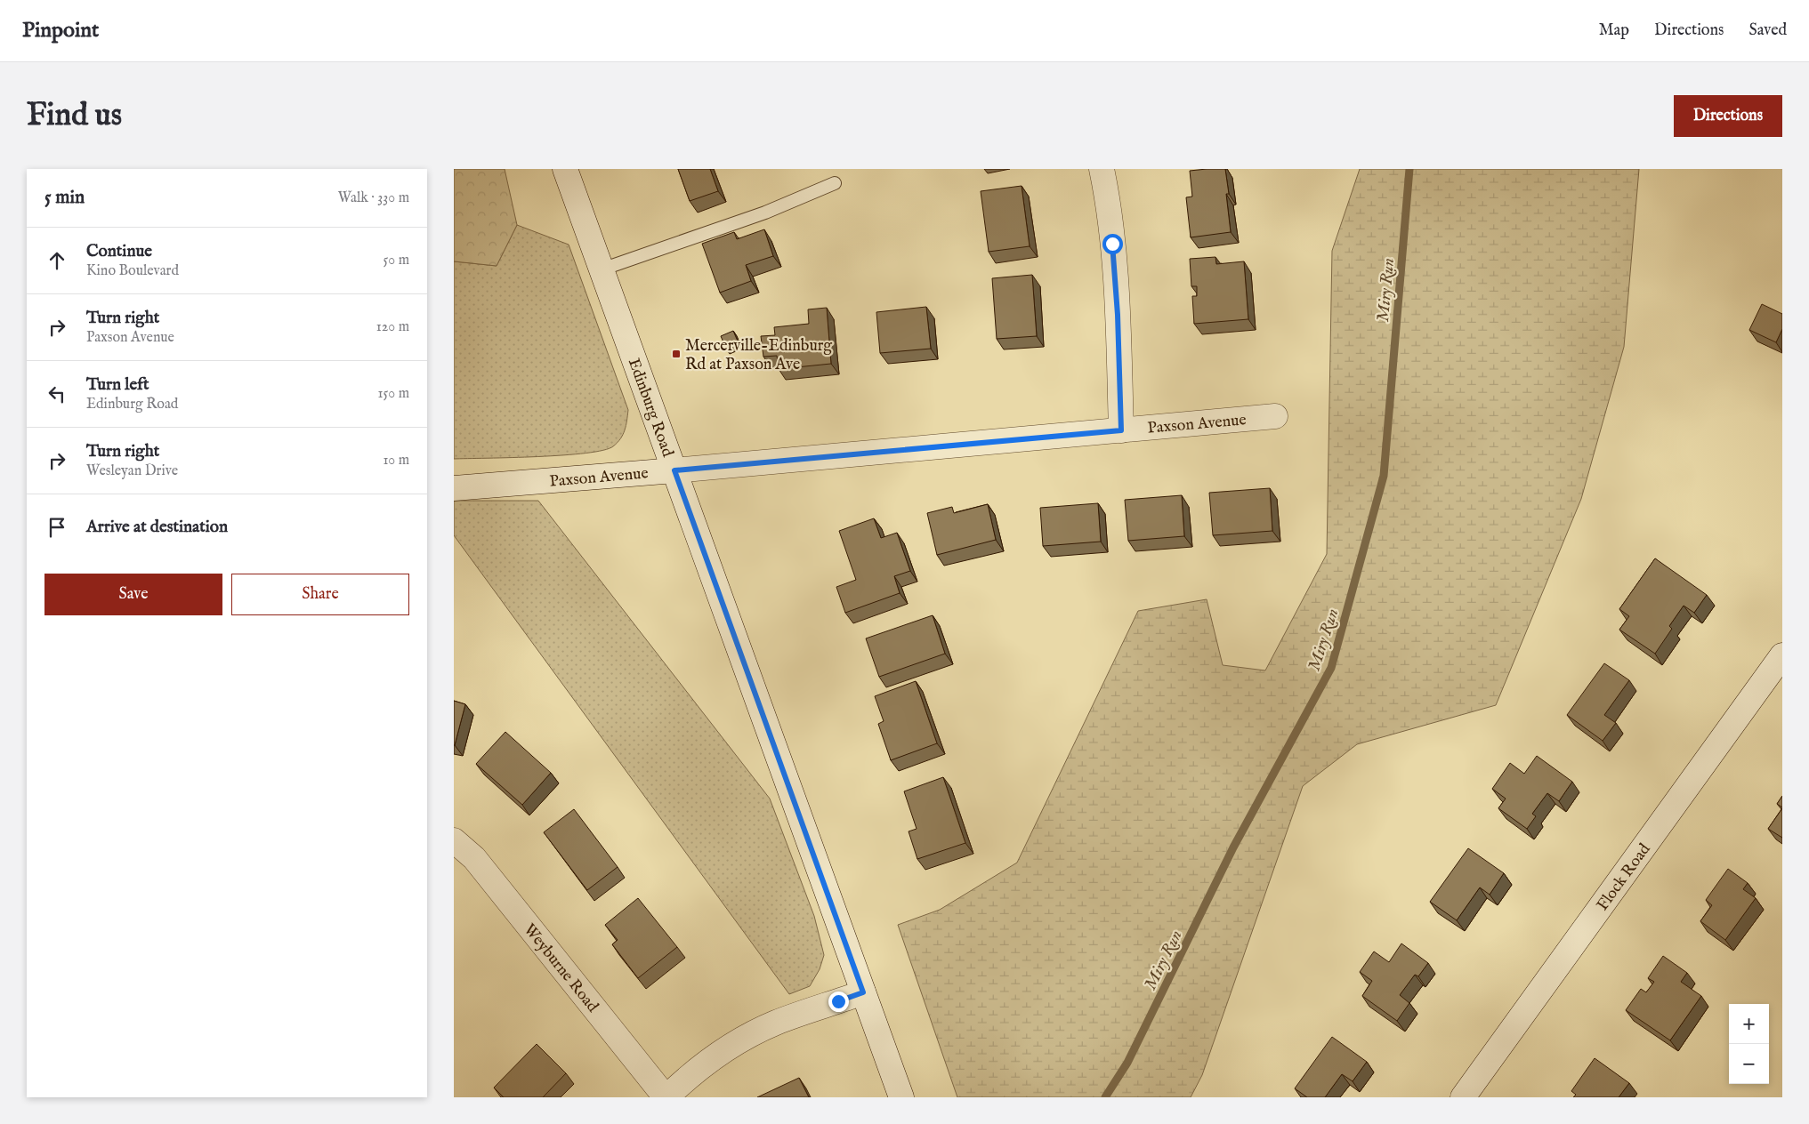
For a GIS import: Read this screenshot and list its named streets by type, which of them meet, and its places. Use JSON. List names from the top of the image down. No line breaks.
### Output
{"streets":{"street":["Edinburg Road","Paxson Avenue","Flock Road","Weyburne Road"]},"crossings":[["Edinburg Road","Paxson Avenue"]],"water":["Miry Run"],"places":{"transit":["Mercerville-Edinburg Rd at Paxson Ave"]},"page":{"header":"Pinpoint","nav":["Map","Directions","Saved"],"buttons":["Directions",["Save","Share"]],"title":"Find us","heading":["5 min","Walk · 330 m"],"list":[["Continue","Kino Boulevard","50 m"],["Turn right","Paxson Avenue","120 m"],["Turn left","Edinburg Road","150 m"],["Turn right","Wesleyan Drive","10 m"],"Arrive at destination"],"map_buttons":["+","−"]}}
